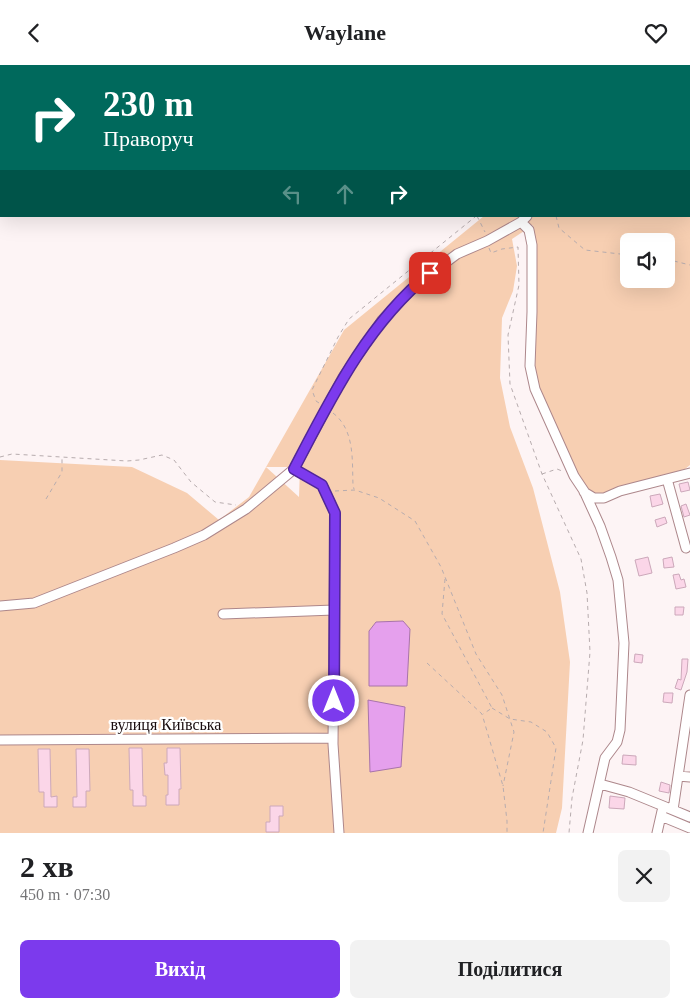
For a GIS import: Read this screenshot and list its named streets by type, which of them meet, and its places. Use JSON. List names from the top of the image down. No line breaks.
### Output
{"streets":{"street":["вулиця Київська"]},"page":{"header":"Waylane","turn":["230 m","Праворуч"],"heading":["2 хв","450 m · 07:30"],"buttons":["Вихід","Поділитися"]}}
